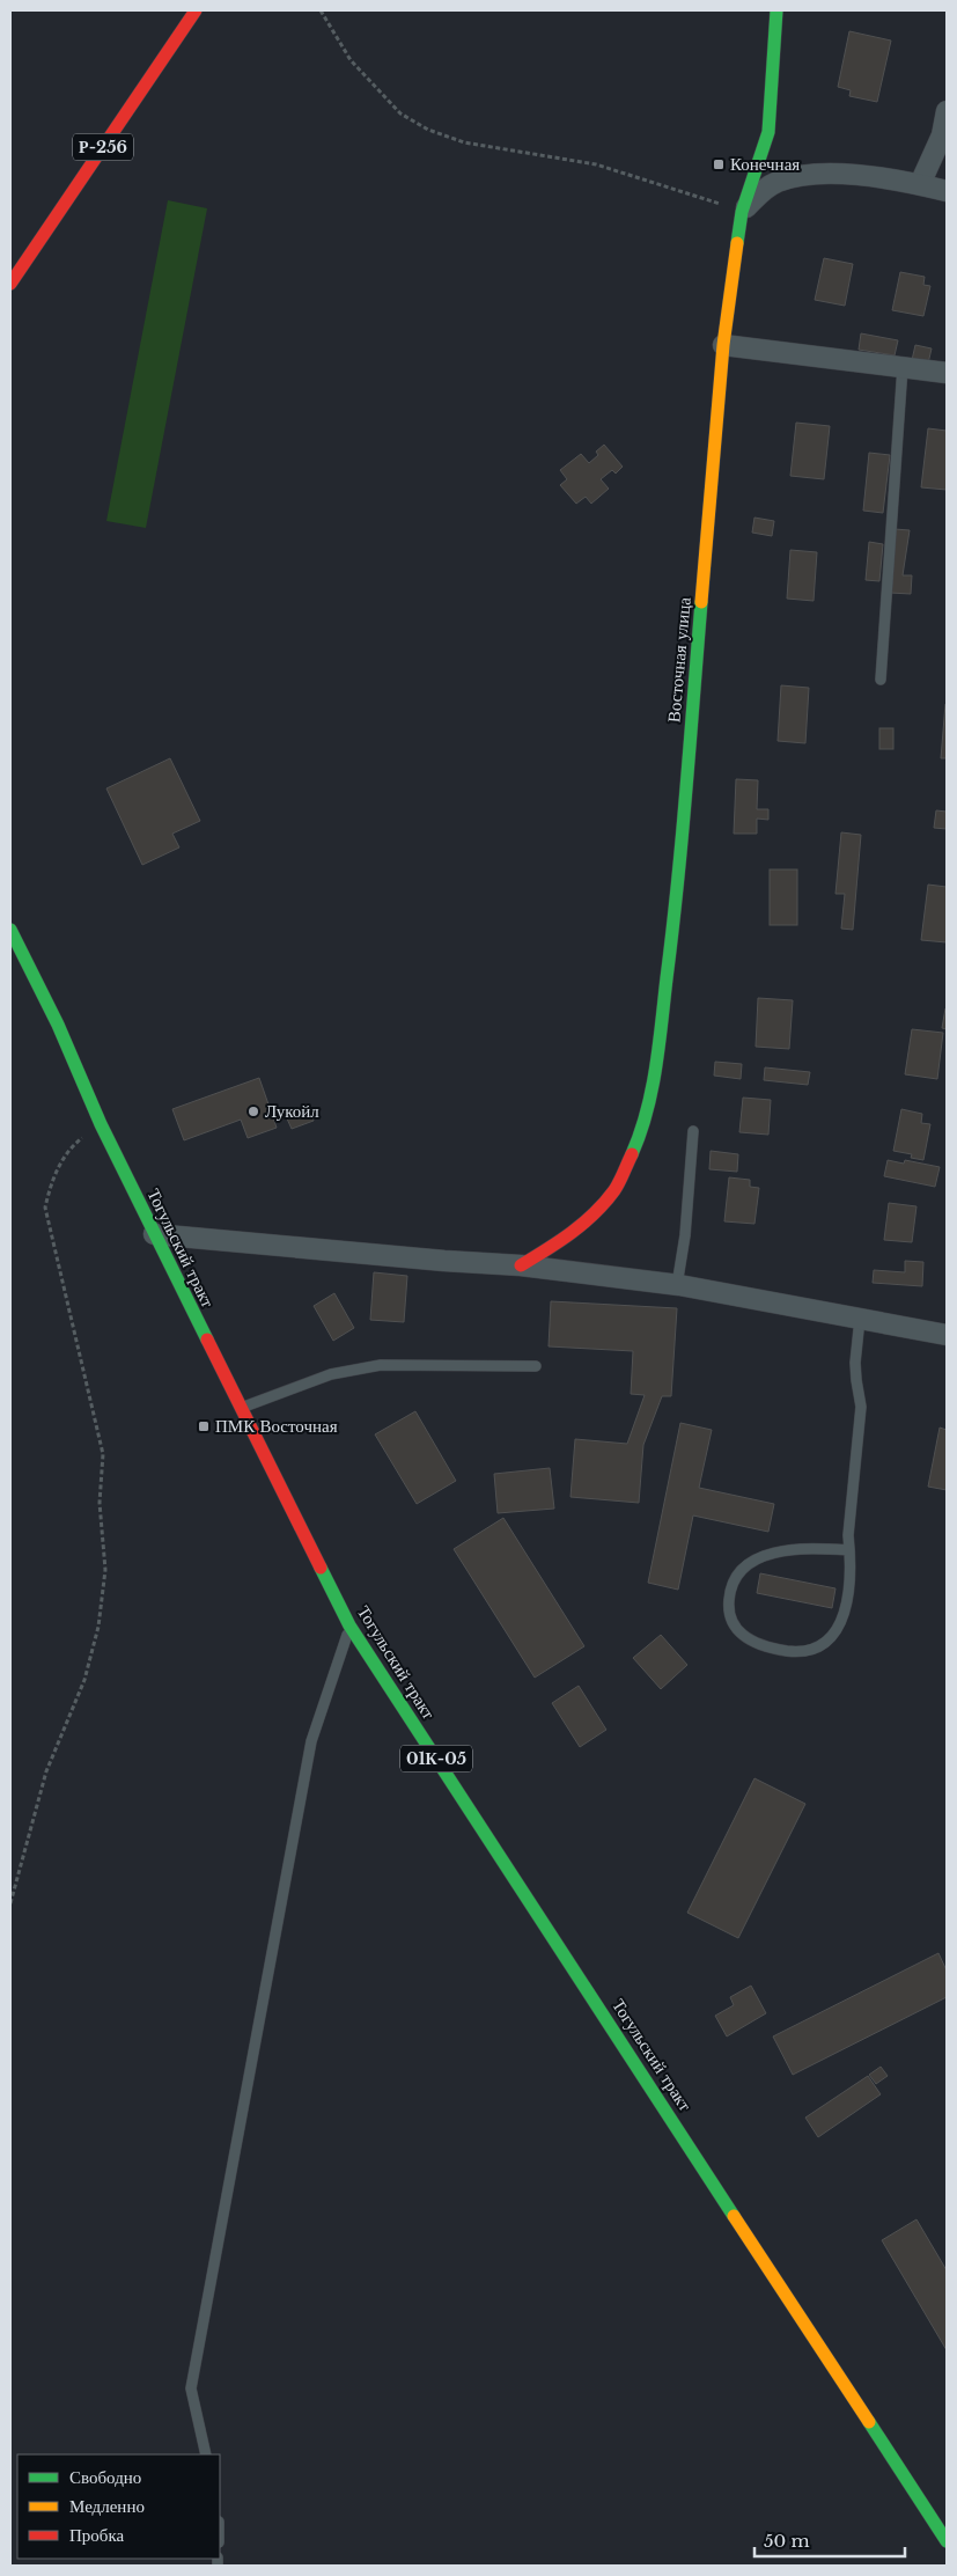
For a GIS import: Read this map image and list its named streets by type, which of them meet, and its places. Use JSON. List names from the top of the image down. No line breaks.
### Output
{"streets":{"main road":["Р-256","Восточная улица","Тогульский тракт","01К-05"]},"places":{"transit":["Конечная","ПМК Восточная"],"other":["Лукойл"]},"legend":["Свободно","Медленно","Пробка"],"scale_bar":"50 m"}
